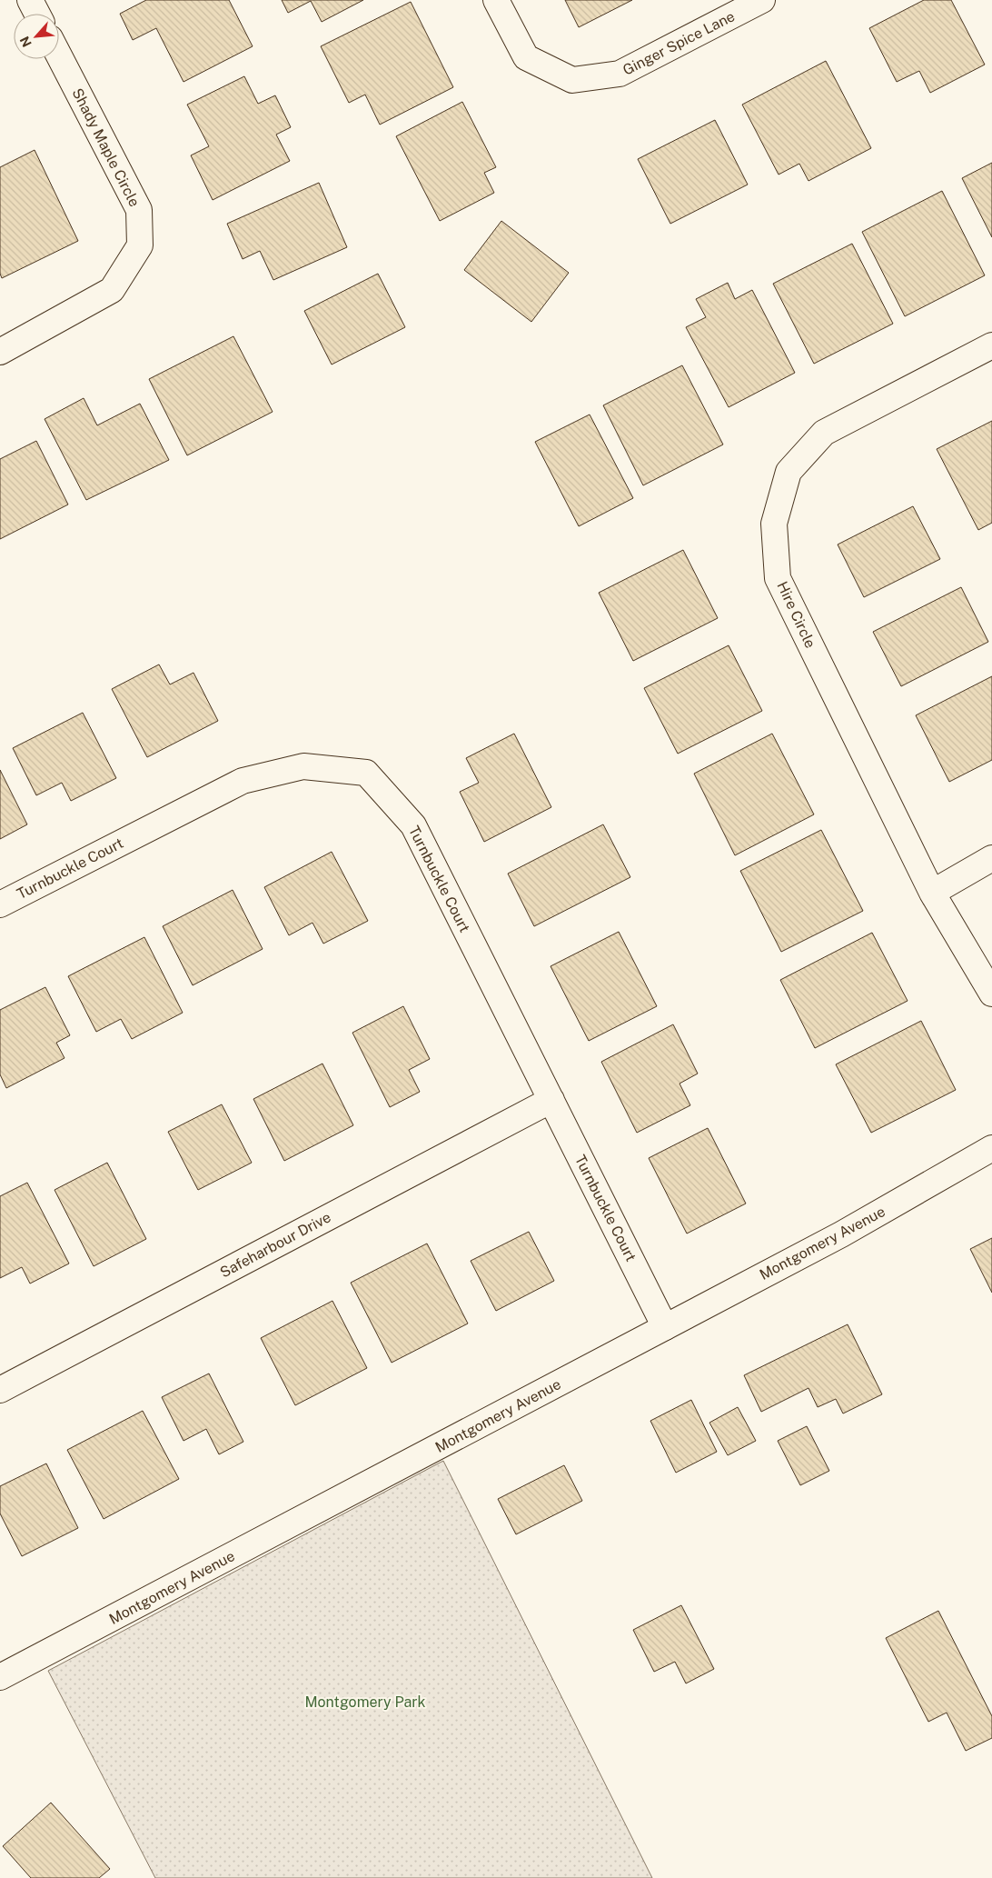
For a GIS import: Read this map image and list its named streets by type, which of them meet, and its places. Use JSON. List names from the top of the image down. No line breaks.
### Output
{"streets":{"street":["Ginger Spice Lane","Shady Maple Circle","Hire Circle","Turnbuckle Court","Montgomery Avenue","Safeharbour Drive"]},"crossings":[["Turnbuckle Court","Montgomery Avenue"],["Turnbuckle Court","Safeharbour Drive"]],"parks":["Montgomery Park"],"north":"bottom left"}
